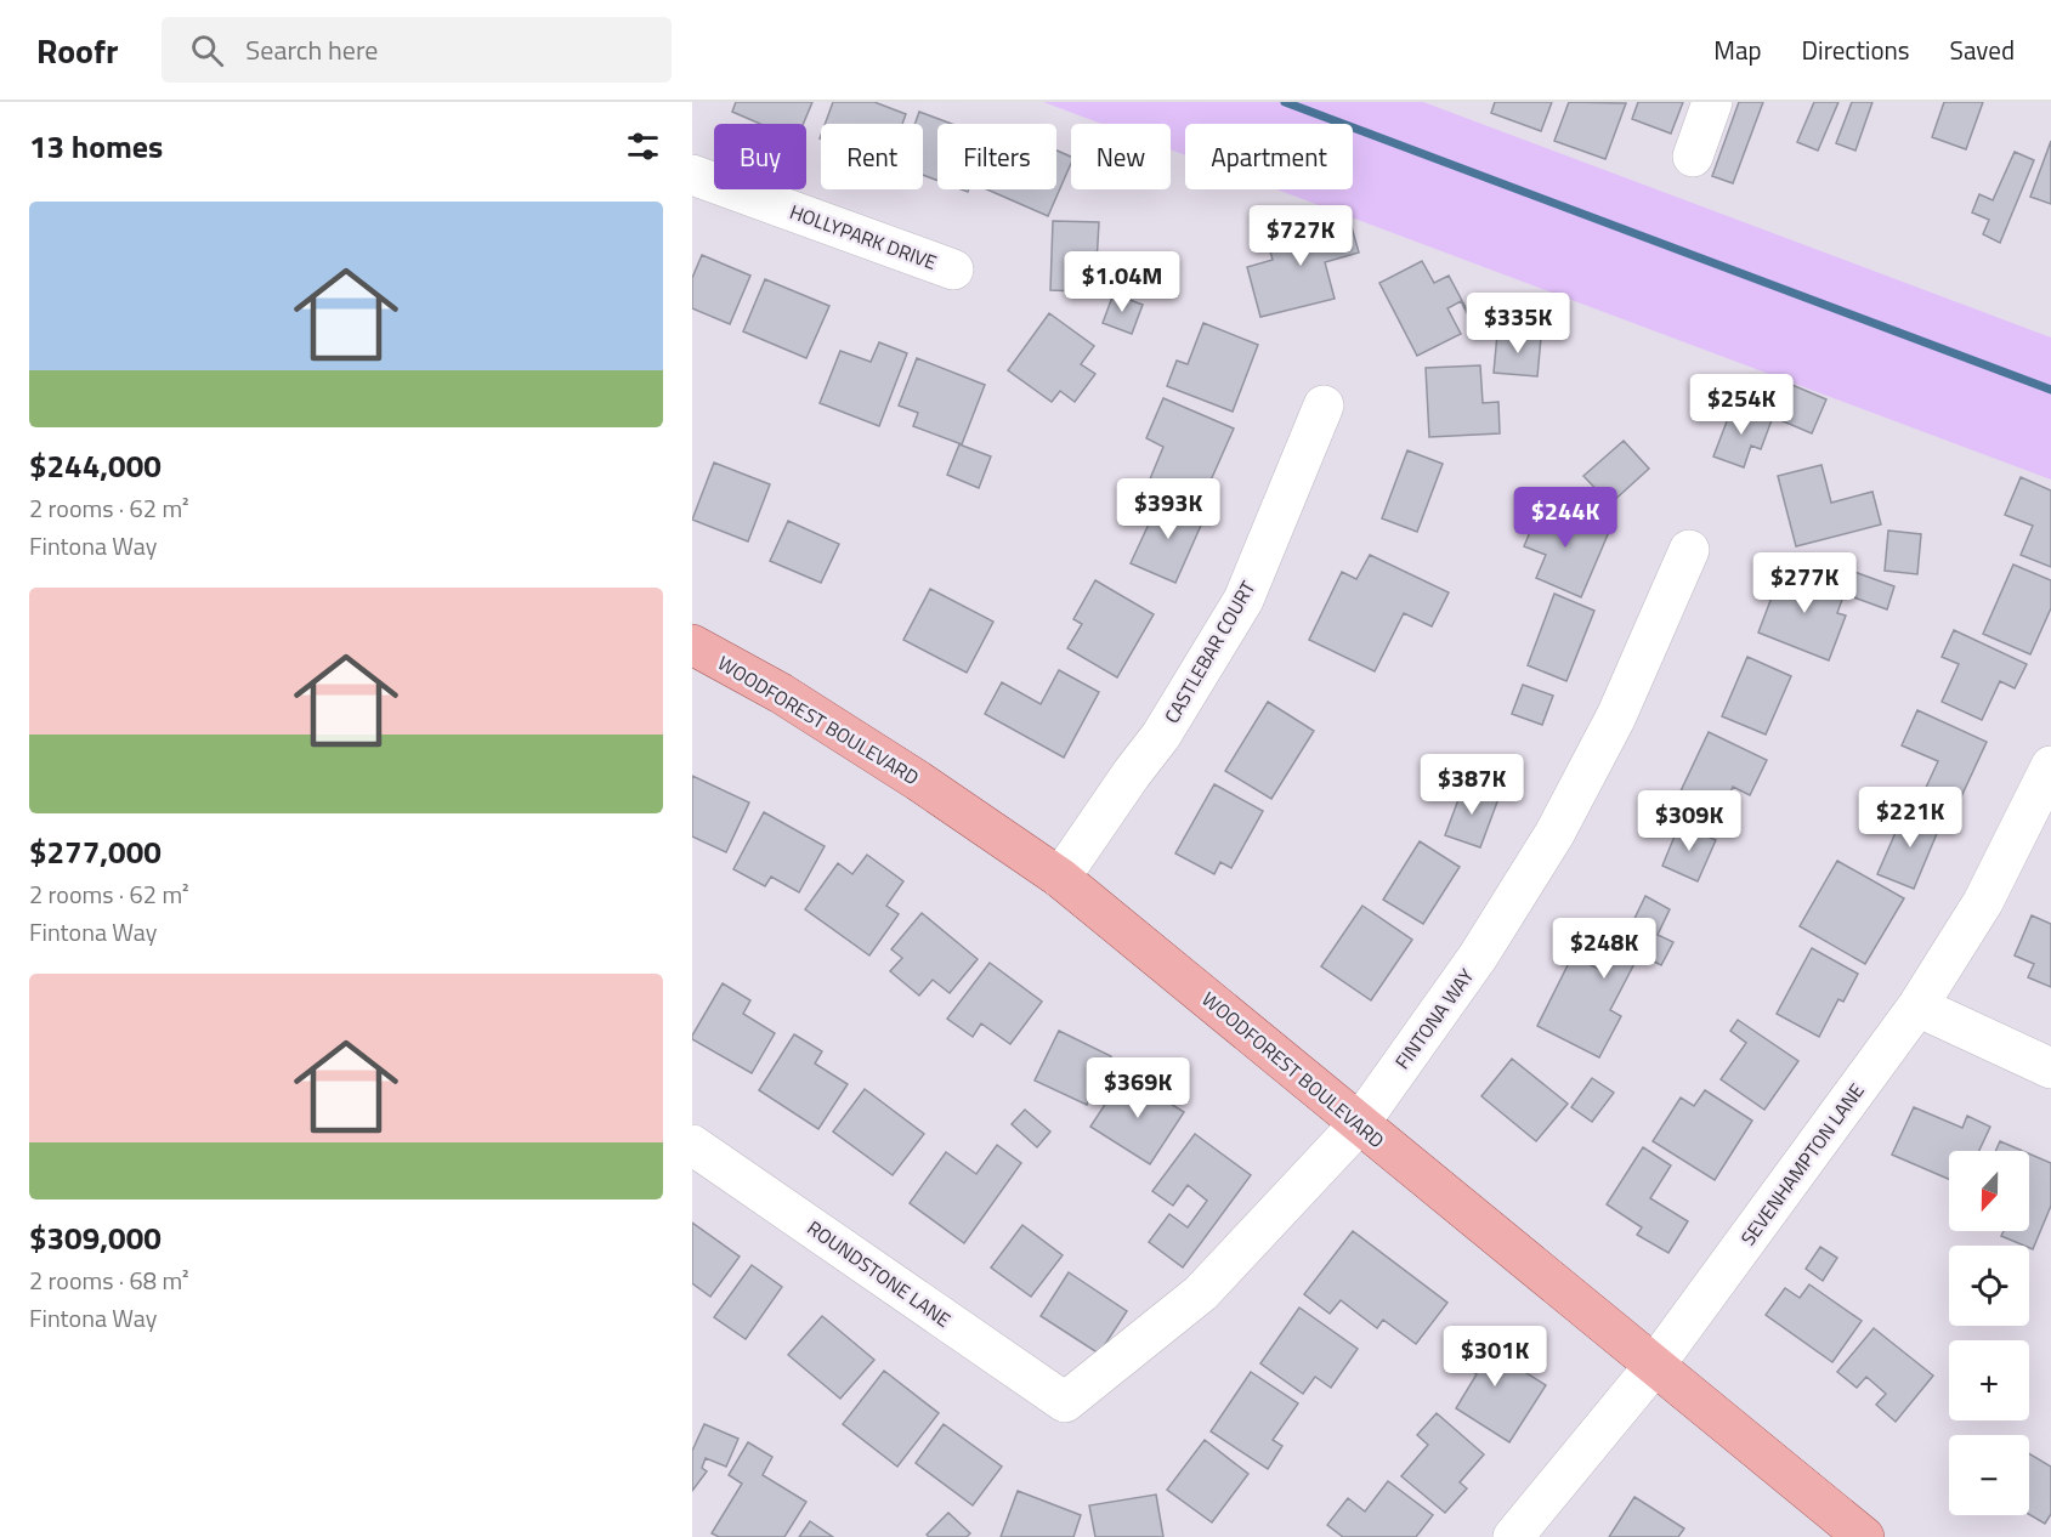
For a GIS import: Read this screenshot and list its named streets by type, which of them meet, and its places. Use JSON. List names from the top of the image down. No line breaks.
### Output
{"streets":{"main road":["WOODFOREST BOULEVARD"],"street":["HOLLYPARK DRIVE","CASTLEBAR COURT","FINTONA WAY","SEVENHAMPTON LANE","ROUNDSTONE LANE"]},"crossings":[["CASTLEBAR COURT","WOODFOREST BOULEVARD"],["WOODFOREST BOULEVARD","FINTONA WAY"],["WOODFOREST BOULEVARD","SEVENHAMPTON LANE"],["FINTONA WAY","ROUNDSTONE LANE"]],"north":"bottom","page":{"header":"Roofr","search":"Search here","nav":["Map","Directions","Saved"],"heading":"13 homes","chip":["Buy","Rent","Filters","New","Apartment"],"list":[{"name":"$244,000","note":"2 rooms · 62 m² · Fintona Way"},{"name":"$277,000","note":"2 rooms · 62 m² · Fintona Way"},{"name":"$309,000","note":"2 rooms · 68 m² · Fintona Way"}],"price":["$727K","$1.04M","$335K","$254K","$393K","$244K","$277K","$387K","$221K","$309K","$248K","$369K","$301K"],"map_buttons":["+","−"]}}
